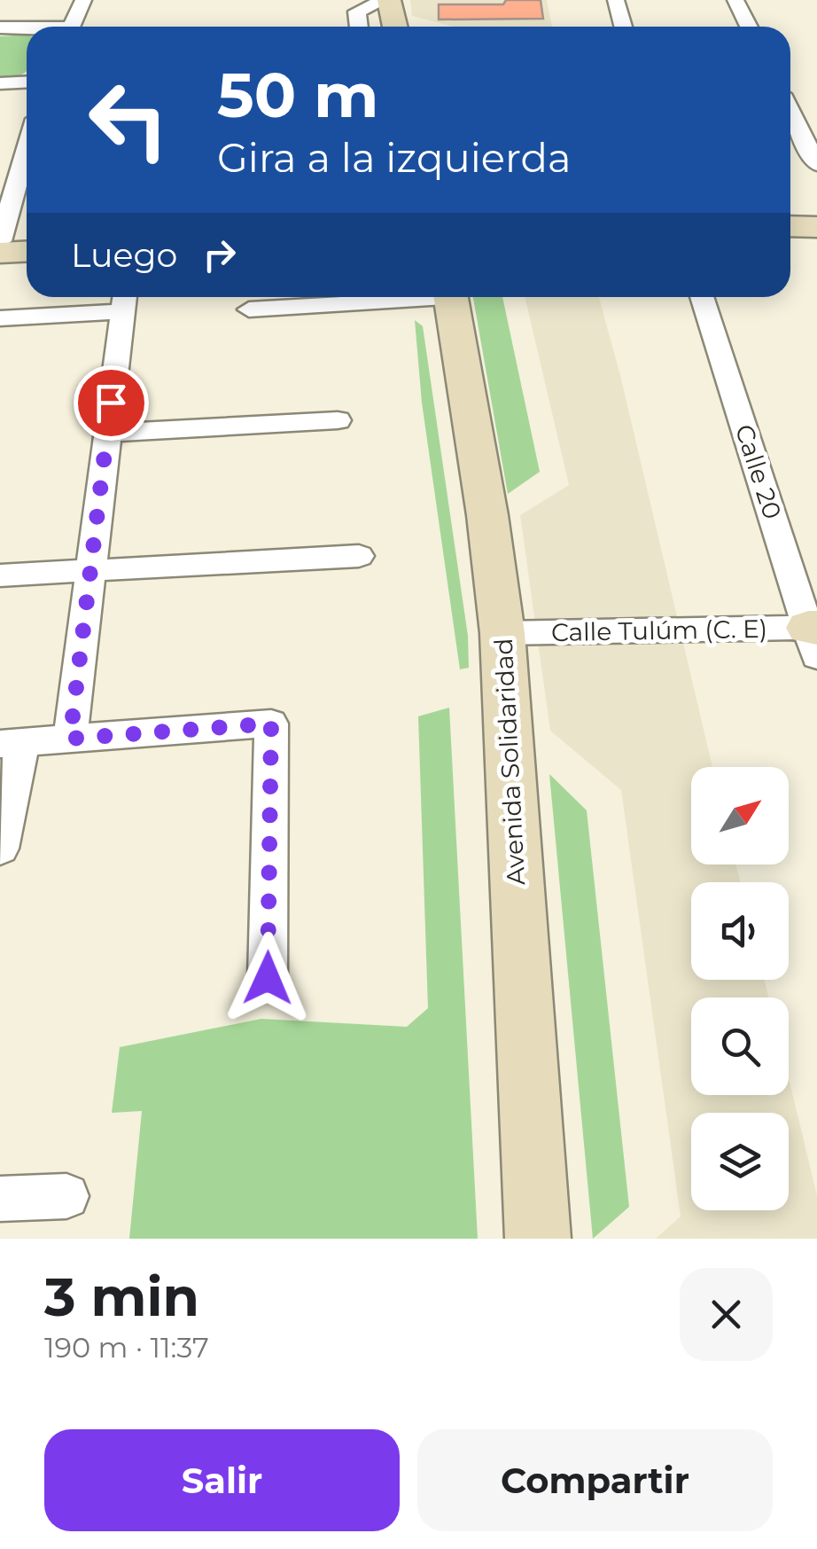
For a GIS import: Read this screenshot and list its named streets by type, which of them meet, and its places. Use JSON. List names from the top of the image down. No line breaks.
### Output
{"streets":{"main road":["Avenida Solidaridad"],"street":["Calle 20","Calle Tulúm (C. E)"]},"crossings":[["Calle 20","Calle Tulúm (C. E)"],["Calle Tulúm (C. E)","Avenida Solidaridad"]],"north":"top right","page":{"turn":["50 m","Gira a la izquierda"],"then":"Luego","heading":["3 min","190 m · 11:37"],"buttons":["Salir","Compartir"]}}
